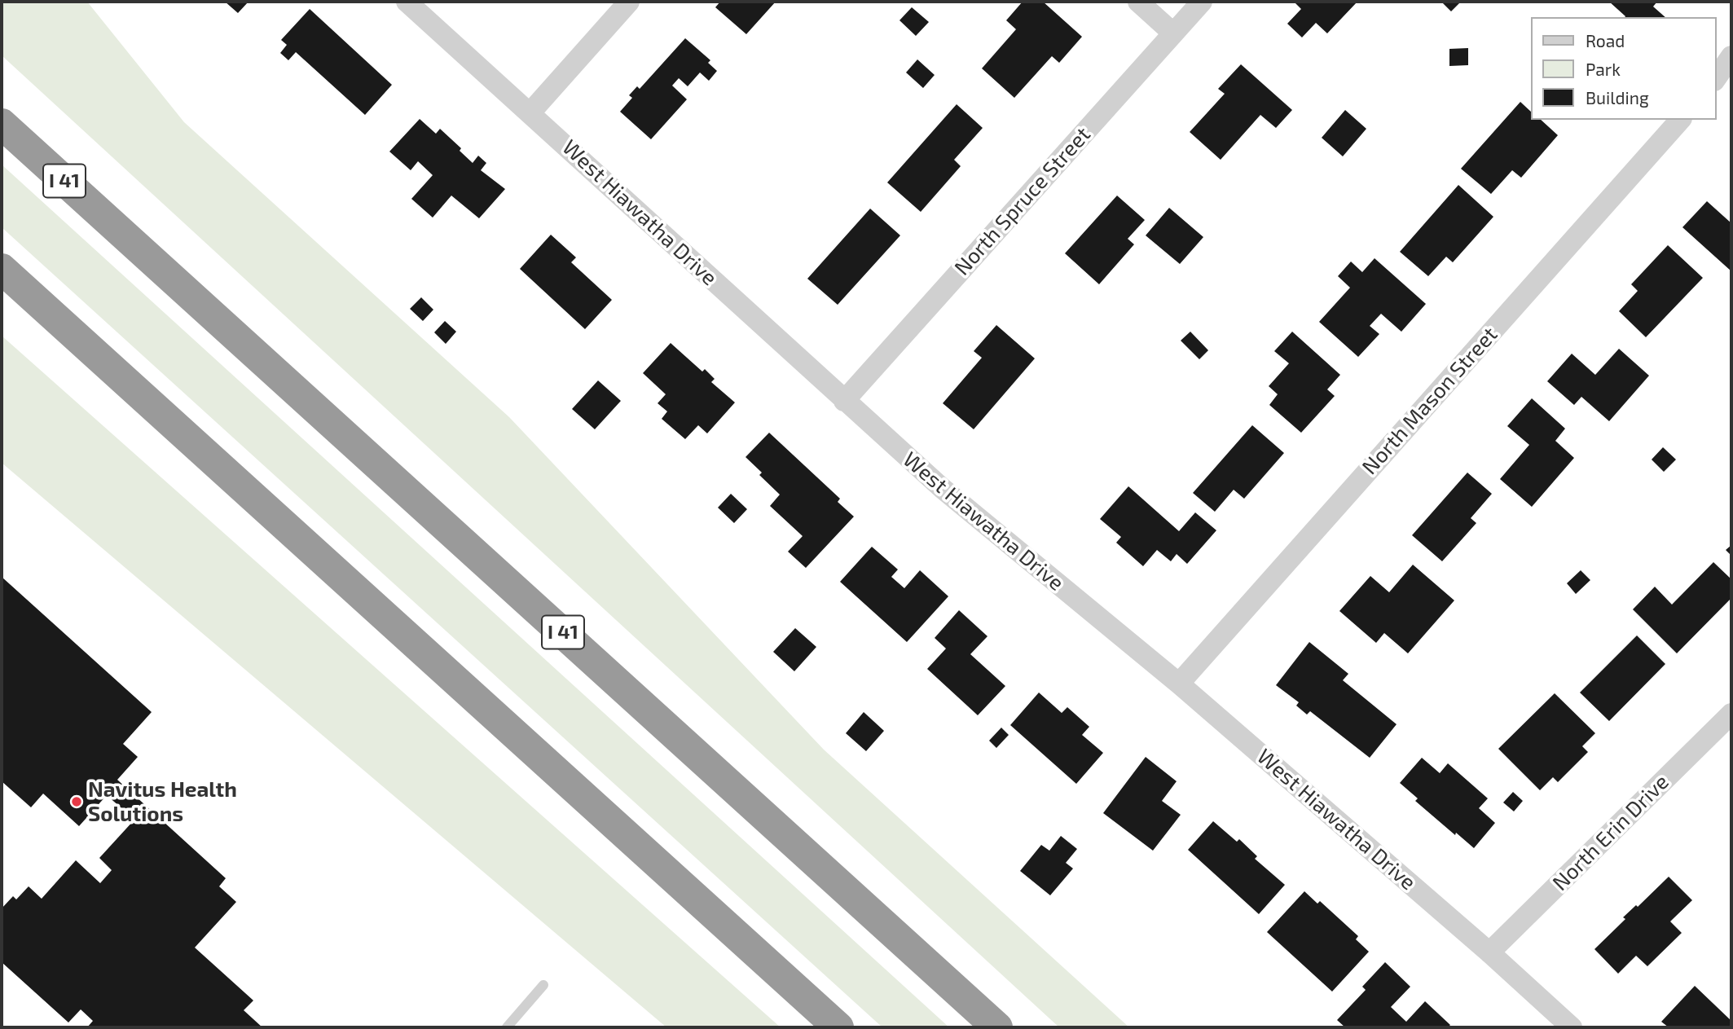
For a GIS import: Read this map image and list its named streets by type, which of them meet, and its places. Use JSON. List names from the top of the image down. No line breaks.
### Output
{"streets":{"highway":["I 41"],"street":["North Spruce Street","West Hiawatha Drive","North Mason Street","North Erin Drive"]},"crossings":[["North Spruce Street","West Hiawatha Drive"],["West Hiawatha Drive","North Mason Street"],["West Hiawatha Drive","North Erin Drive"]],"places":["Navitus Health Solutions"],"legend":["Road","Park","Building"]}
